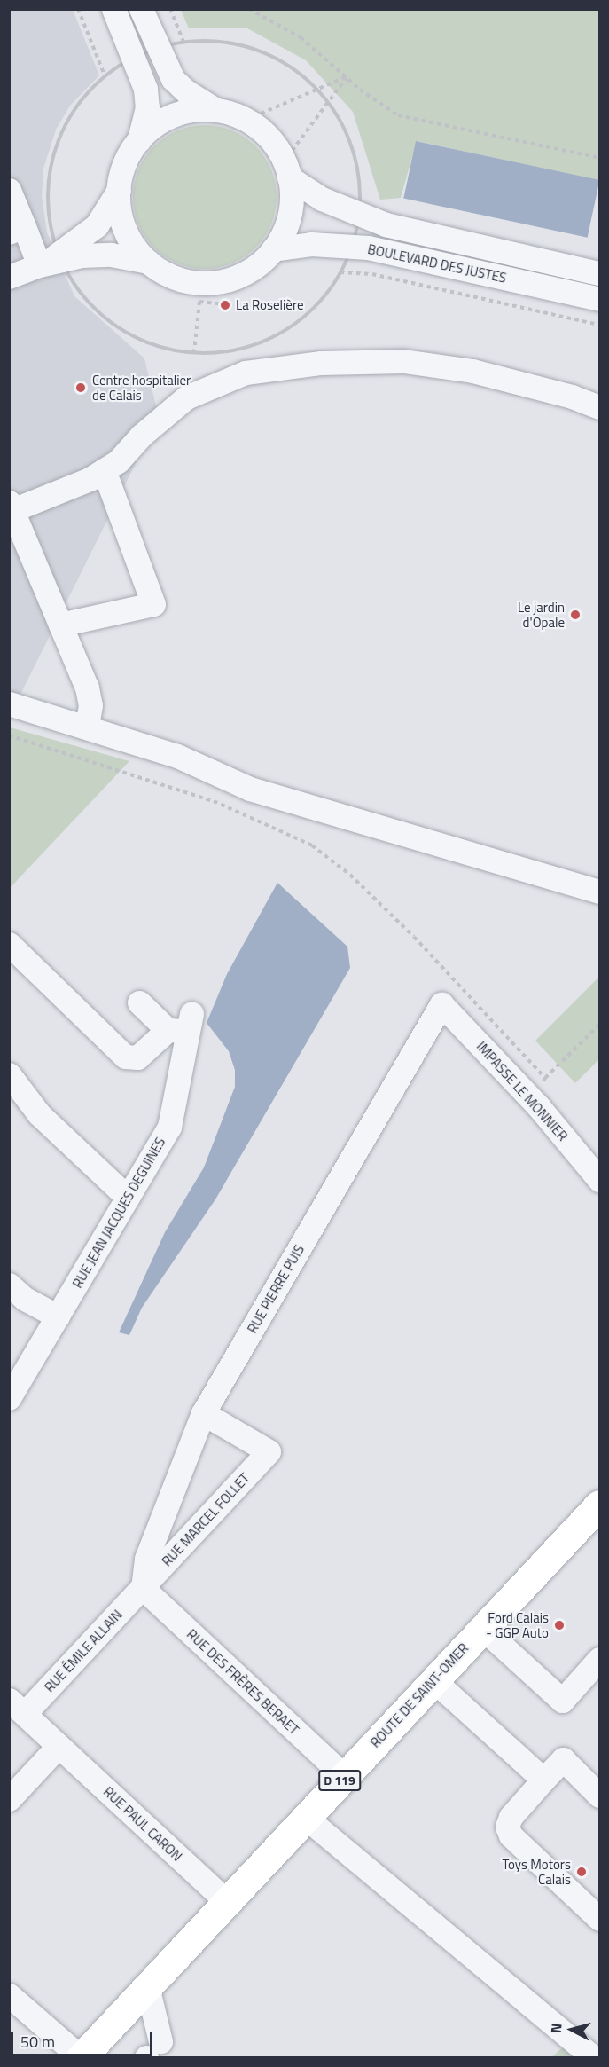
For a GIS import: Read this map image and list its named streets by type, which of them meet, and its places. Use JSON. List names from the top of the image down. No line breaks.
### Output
{"streets":{"main road":["ROUTE DE SAINT-OMER","D 119"],"street":["BOULEVARD DES JUSTES","IMPASSE LE MONNIER","RUE JEAN JACQUES DEGUINES","RUE PIERRE PUIS","RUE MARCEL FOLLET","RUE ÉMILE ALLAIN","RUE DES FRÈRES BERAET","RUE PAUL CARON"]},"crossings":[["IMPASSE LE MONNIER","RUE PIERRE PUIS"],["RUE PIERRE PUIS","RUE MARCEL FOLLET"],["RUE PIERRE PUIS","RUE ÉMILE ALLAIN"],["RUE PIERRE PUIS","RUE DES FRÈRES BERAET"],["RUE MARCEL FOLLET","RUE ÉMILE ALLAIN"],["RUE MARCEL FOLLET","RUE DES FRÈRES BERAET"],["RUE ÉMILE ALLAIN","RUE DES FRÈRES BERAET"],["RUE ÉMILE ALLAIN","RUE PAUL CARON"],["RUE DES FRÈRES BERAET","ROUTE DE SAINT-OMER"],["ROUTE DE SAINT-OMER","RUE PAUL CARON"]],"places":["La Roselière","Centre hospitalier de Calais","Le jardin d'Opale","Ford Calais - GGP Auto","Toys Motors Calais"],"scale_bar":"50 m","north":"left"}
